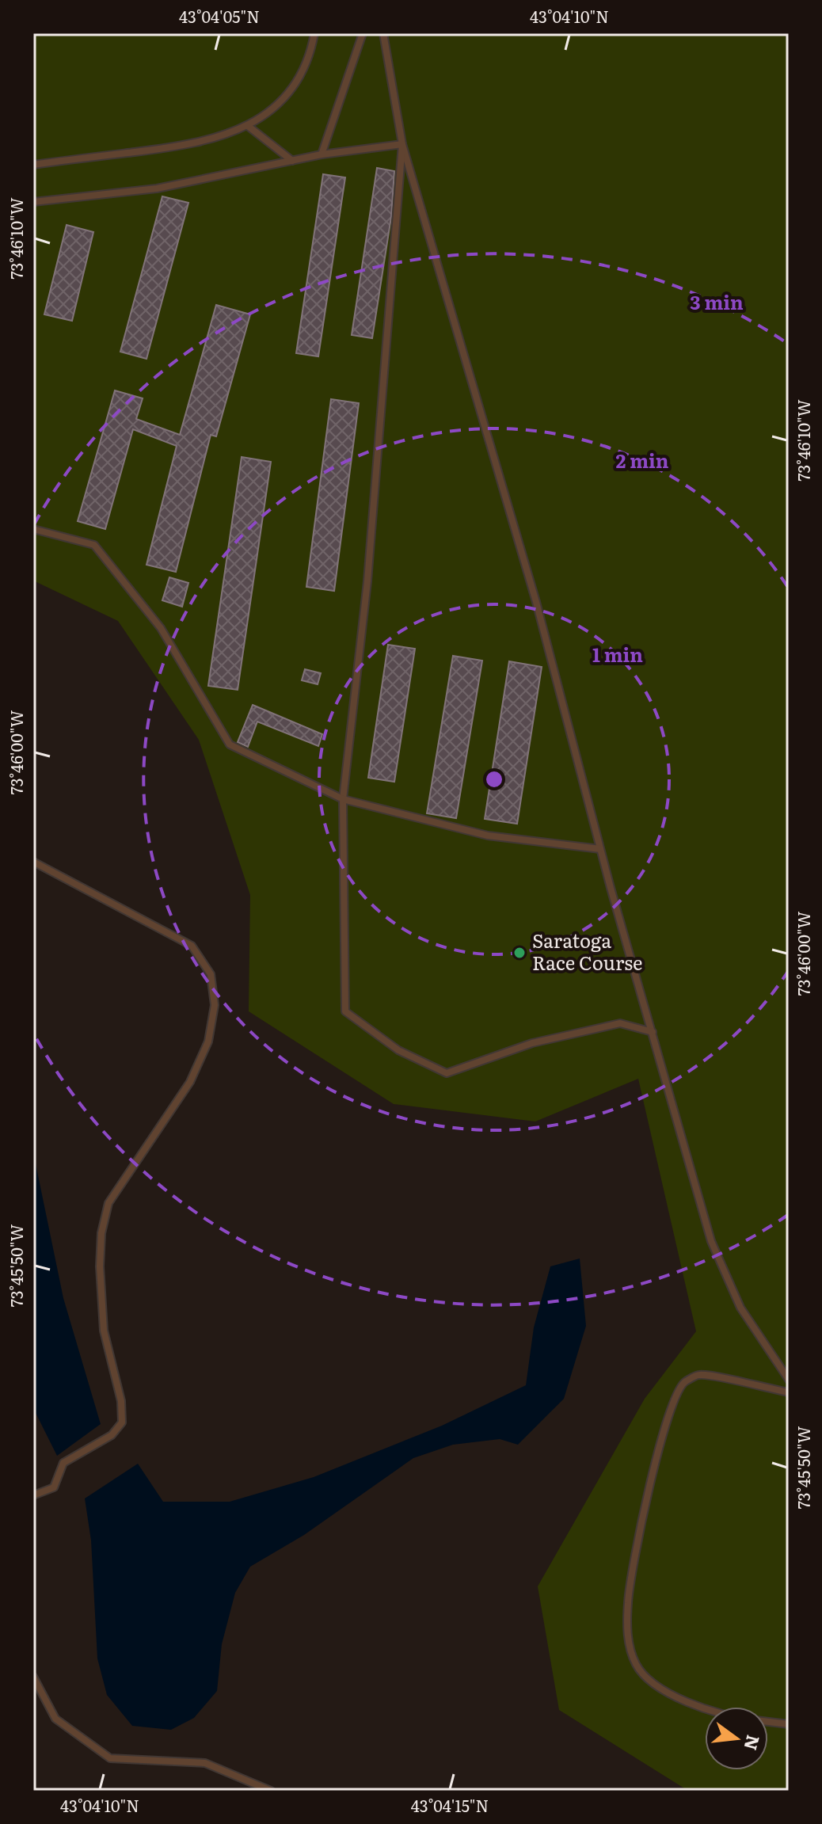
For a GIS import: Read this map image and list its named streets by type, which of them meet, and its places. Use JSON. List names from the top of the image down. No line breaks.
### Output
{"places":["Saratoga Race Course"],"north":"right","coordinates":["43°04'05\"N","43°04'10\"N","73°46'10\"W","73°46'00\"W","73°45'50\"W","43°04'15\"N"],"rings":["3 min","2 min","1 min"]}
